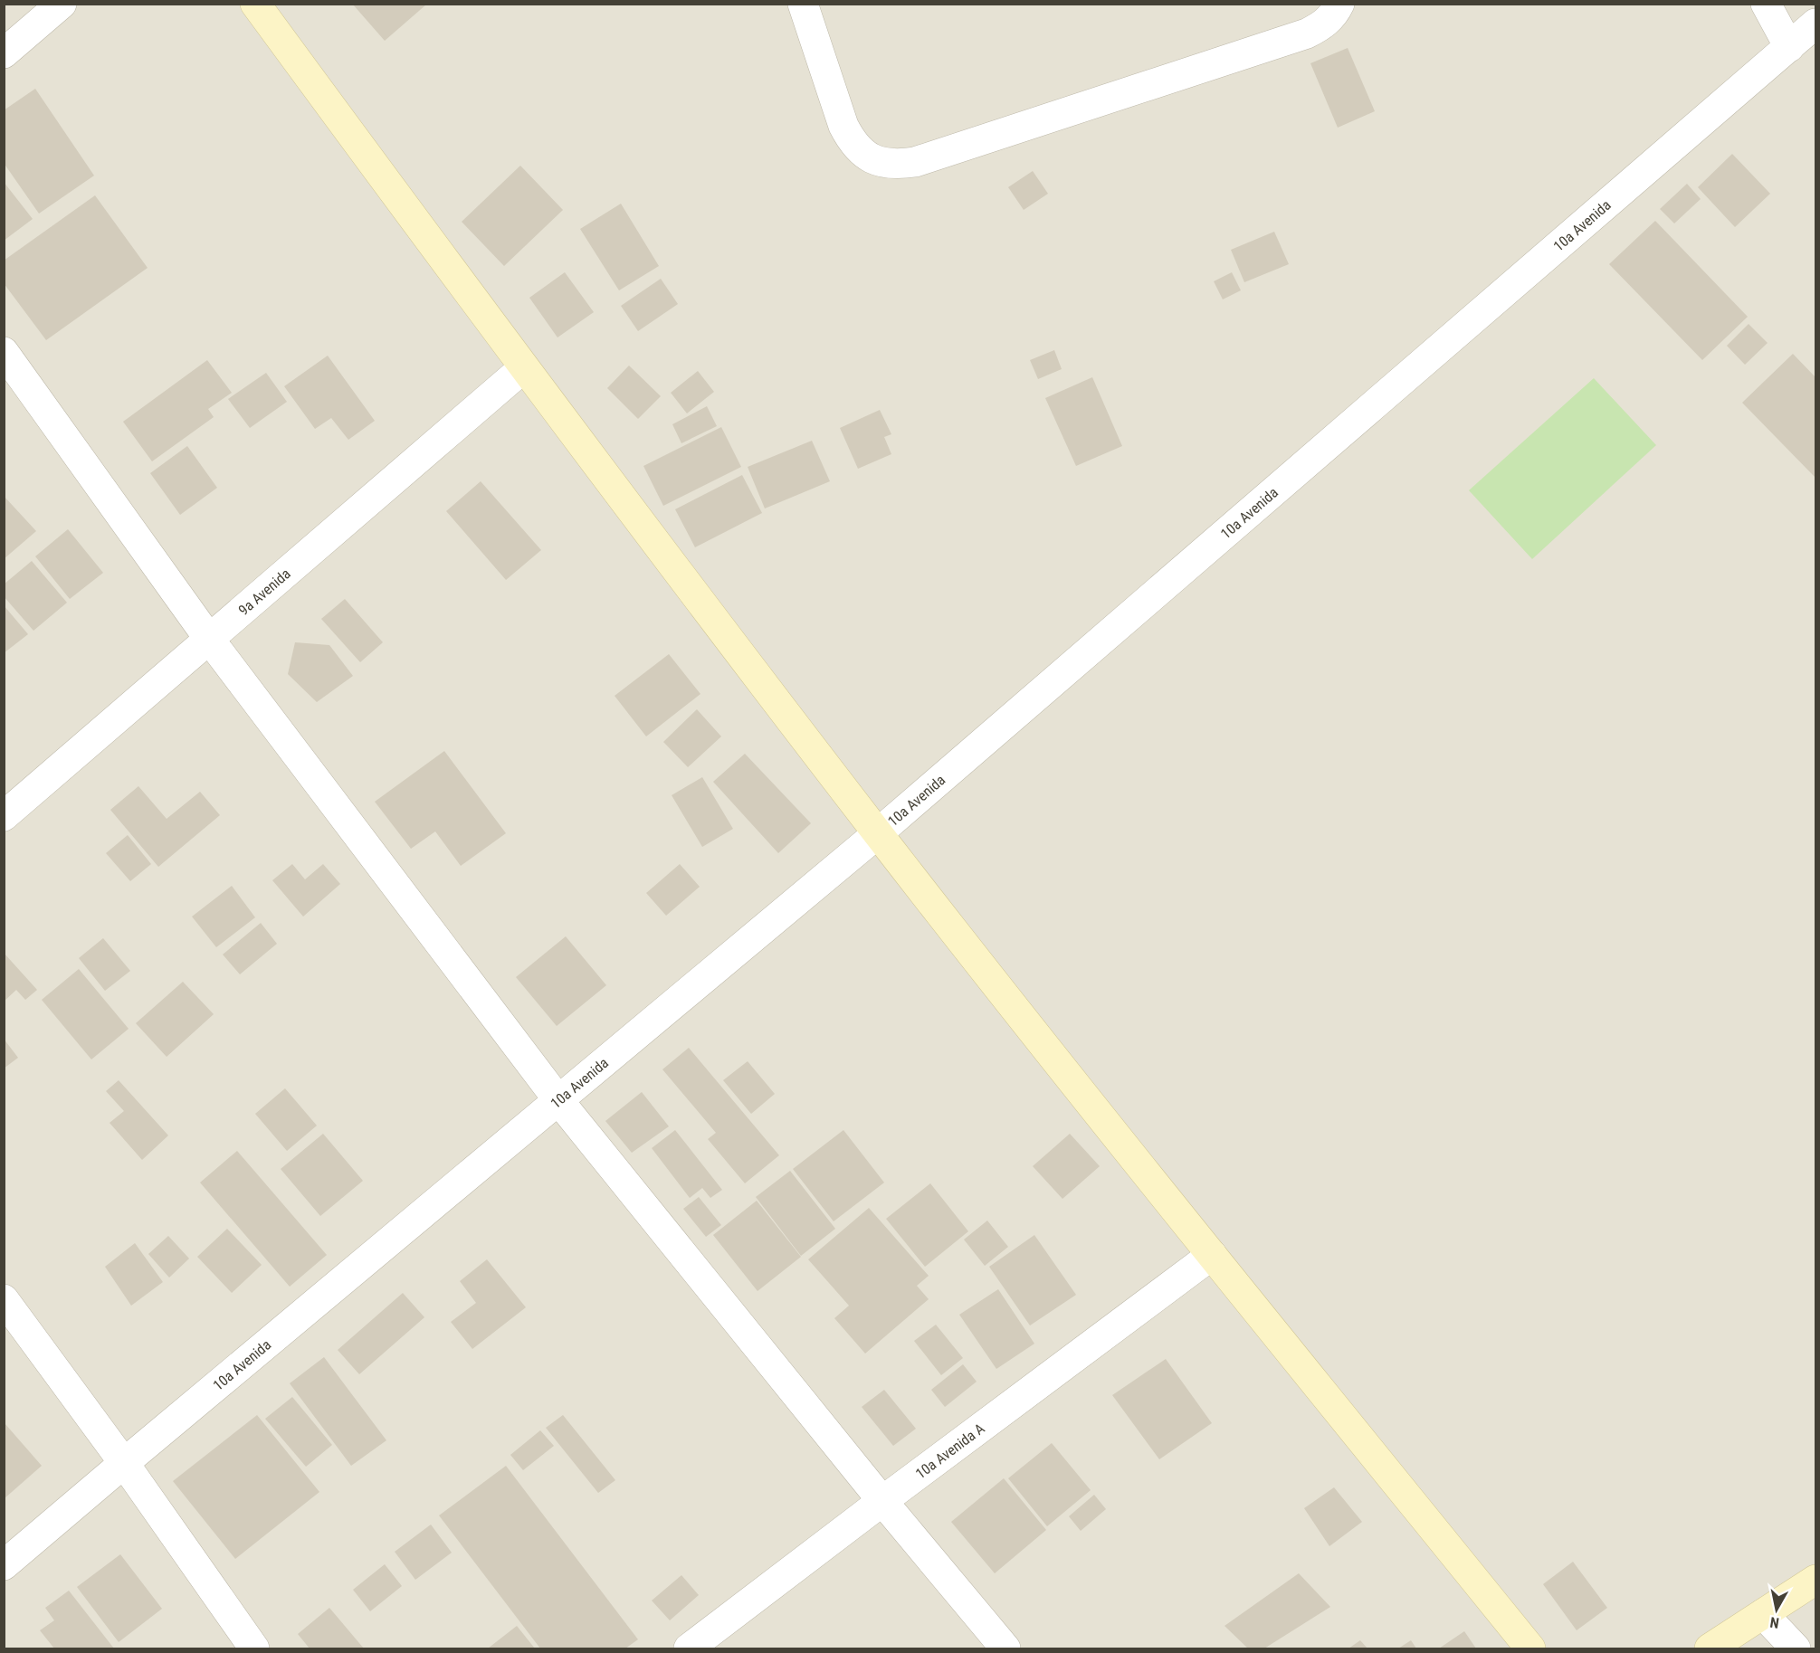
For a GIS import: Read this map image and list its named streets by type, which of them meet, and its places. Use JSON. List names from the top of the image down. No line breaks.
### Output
{"streets":{"street":["10a Avenida","9a Avenida","10a Avenida A"]},"north":"bottom"}
